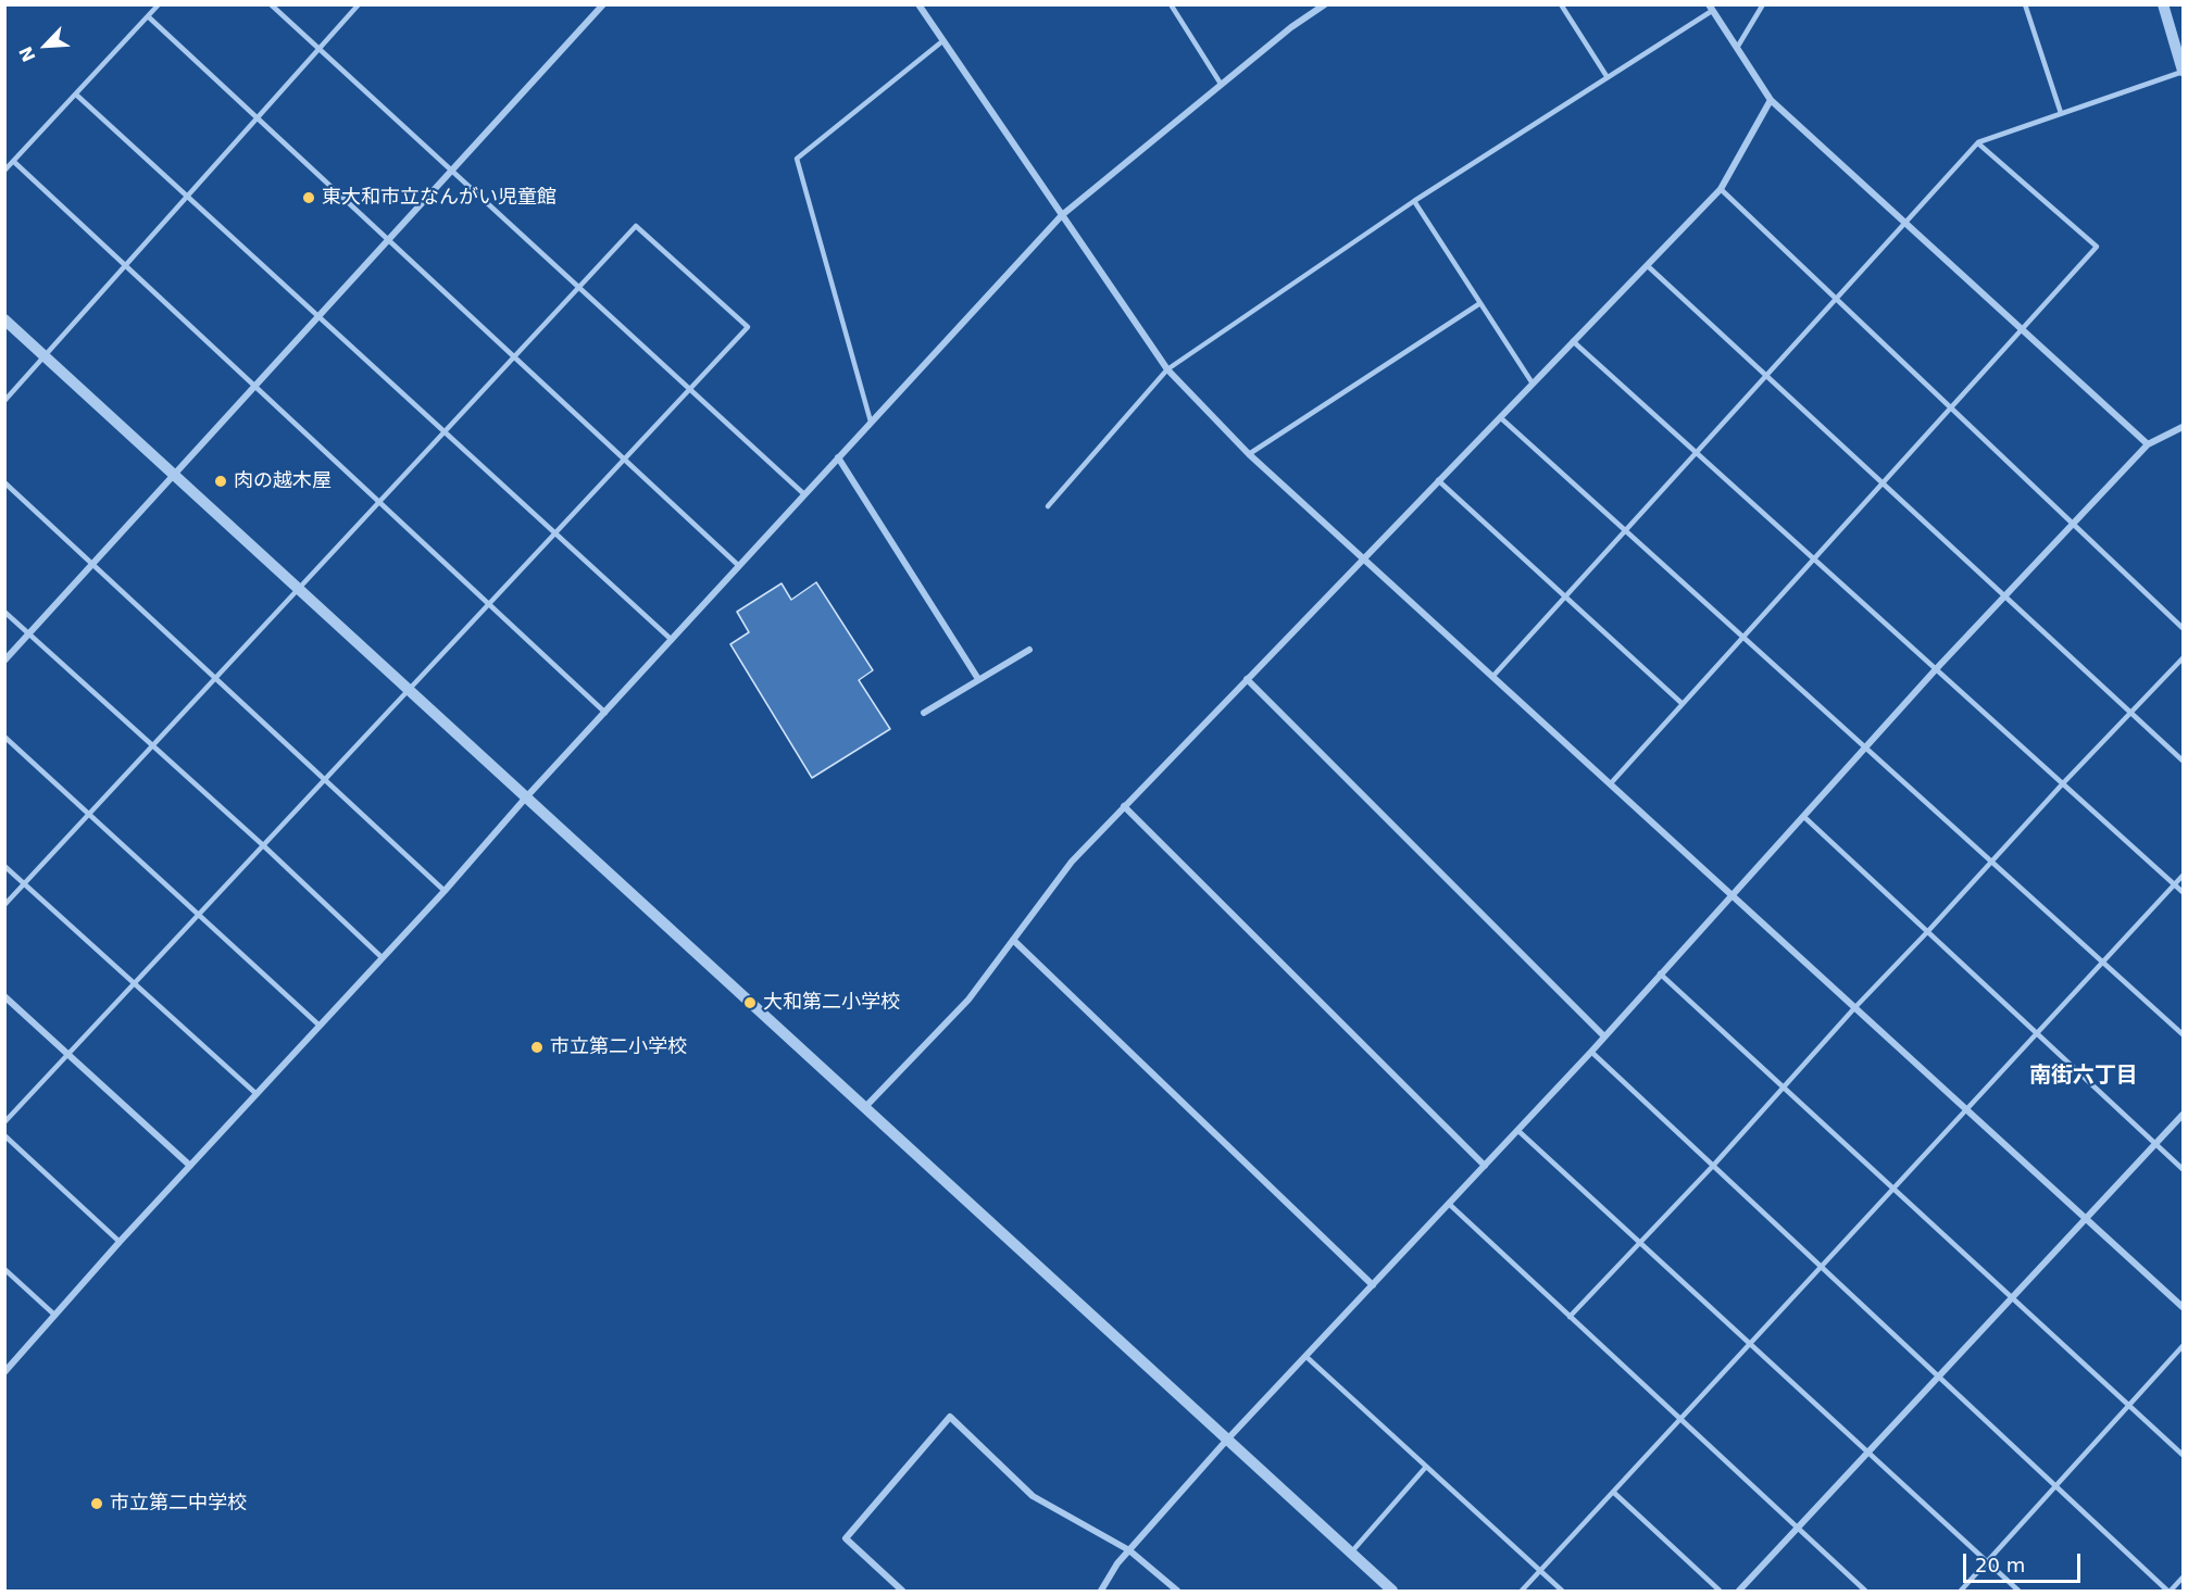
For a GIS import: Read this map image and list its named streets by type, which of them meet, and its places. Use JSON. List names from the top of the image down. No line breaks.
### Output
{"districts":["南街六丁目"],"places":["東大和市立なんがい児童館","肉の越木屋","大和第二小学校","市立第二小学校","市立第二中学校"],"scale_bar":"20 m","north":"bottom left"}
